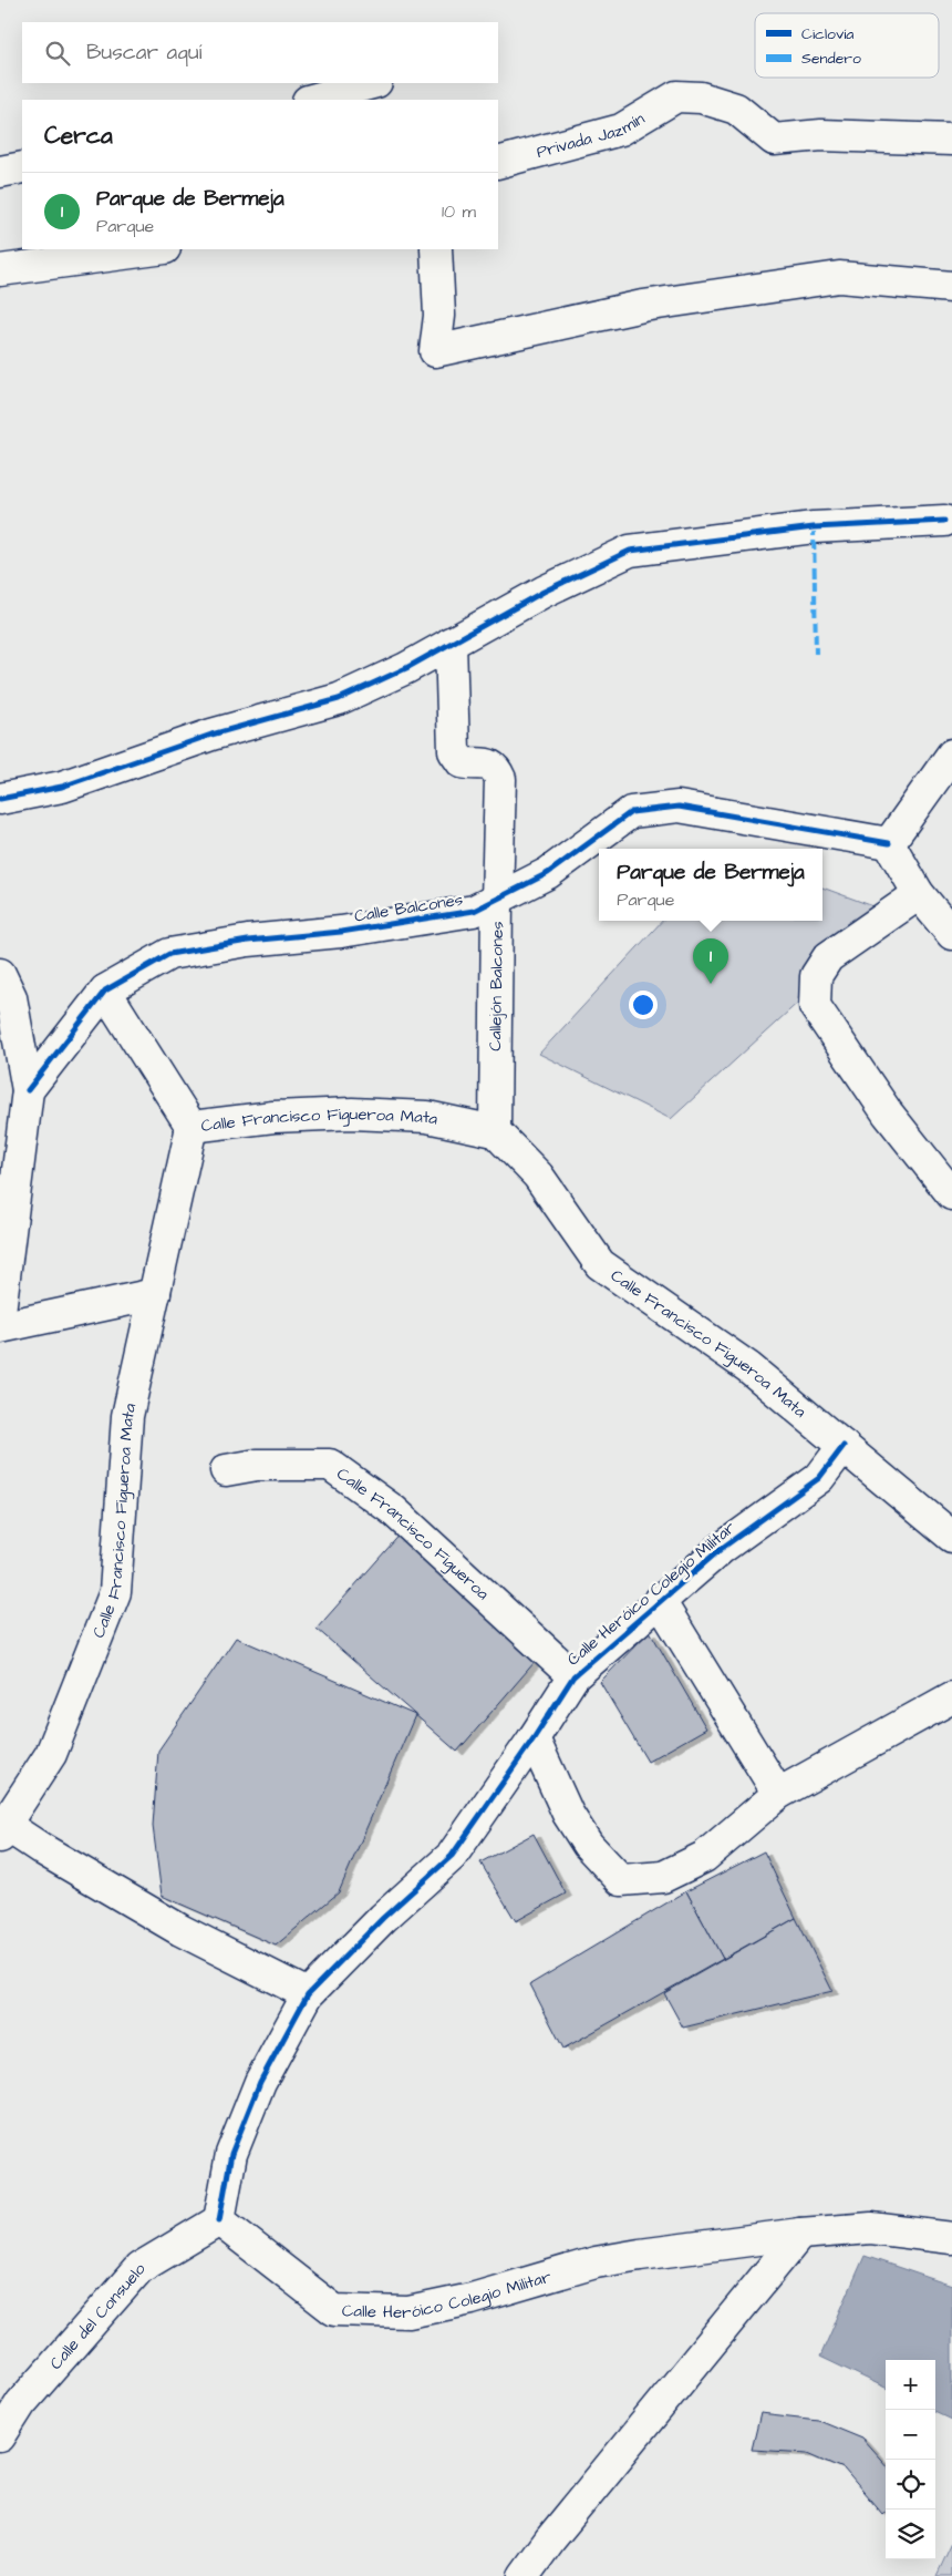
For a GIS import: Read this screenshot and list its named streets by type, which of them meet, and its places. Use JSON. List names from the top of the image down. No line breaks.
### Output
{"streets":{"street":["Privada Jazmín","Calle Balcones","Callejón Balcones","Calle Francisco Figueroa Mata","Calle Francisco Figueroa","Calle Heróico Colegio Militar","Calle del Consuelo"]},"crossings":[["Calle Balcones","Callejón Balcones"],["Callejón Balcones","Calle Francisco Figueroa Mata"],["Calle Francisco Figueroa Mata","Calle Heróico Colegio Militar"],["Calle Francisco Figueroa","Calle Heróico Colegio Militar"],["Calle Heróico Colegio Militar","Calle del Consuelo"]],"legend":["Ciclovía","Sendero"],"page":{"search":"Buscar aquí","heading":"Cerca","list":[{"mark":"1","name":"Parque de Bermeja","note":"Parque","value":"10 m"}],"popup":["Parque de Bermeja","Parque"],"pins":"1","map_buttons":["+","−"]}}
